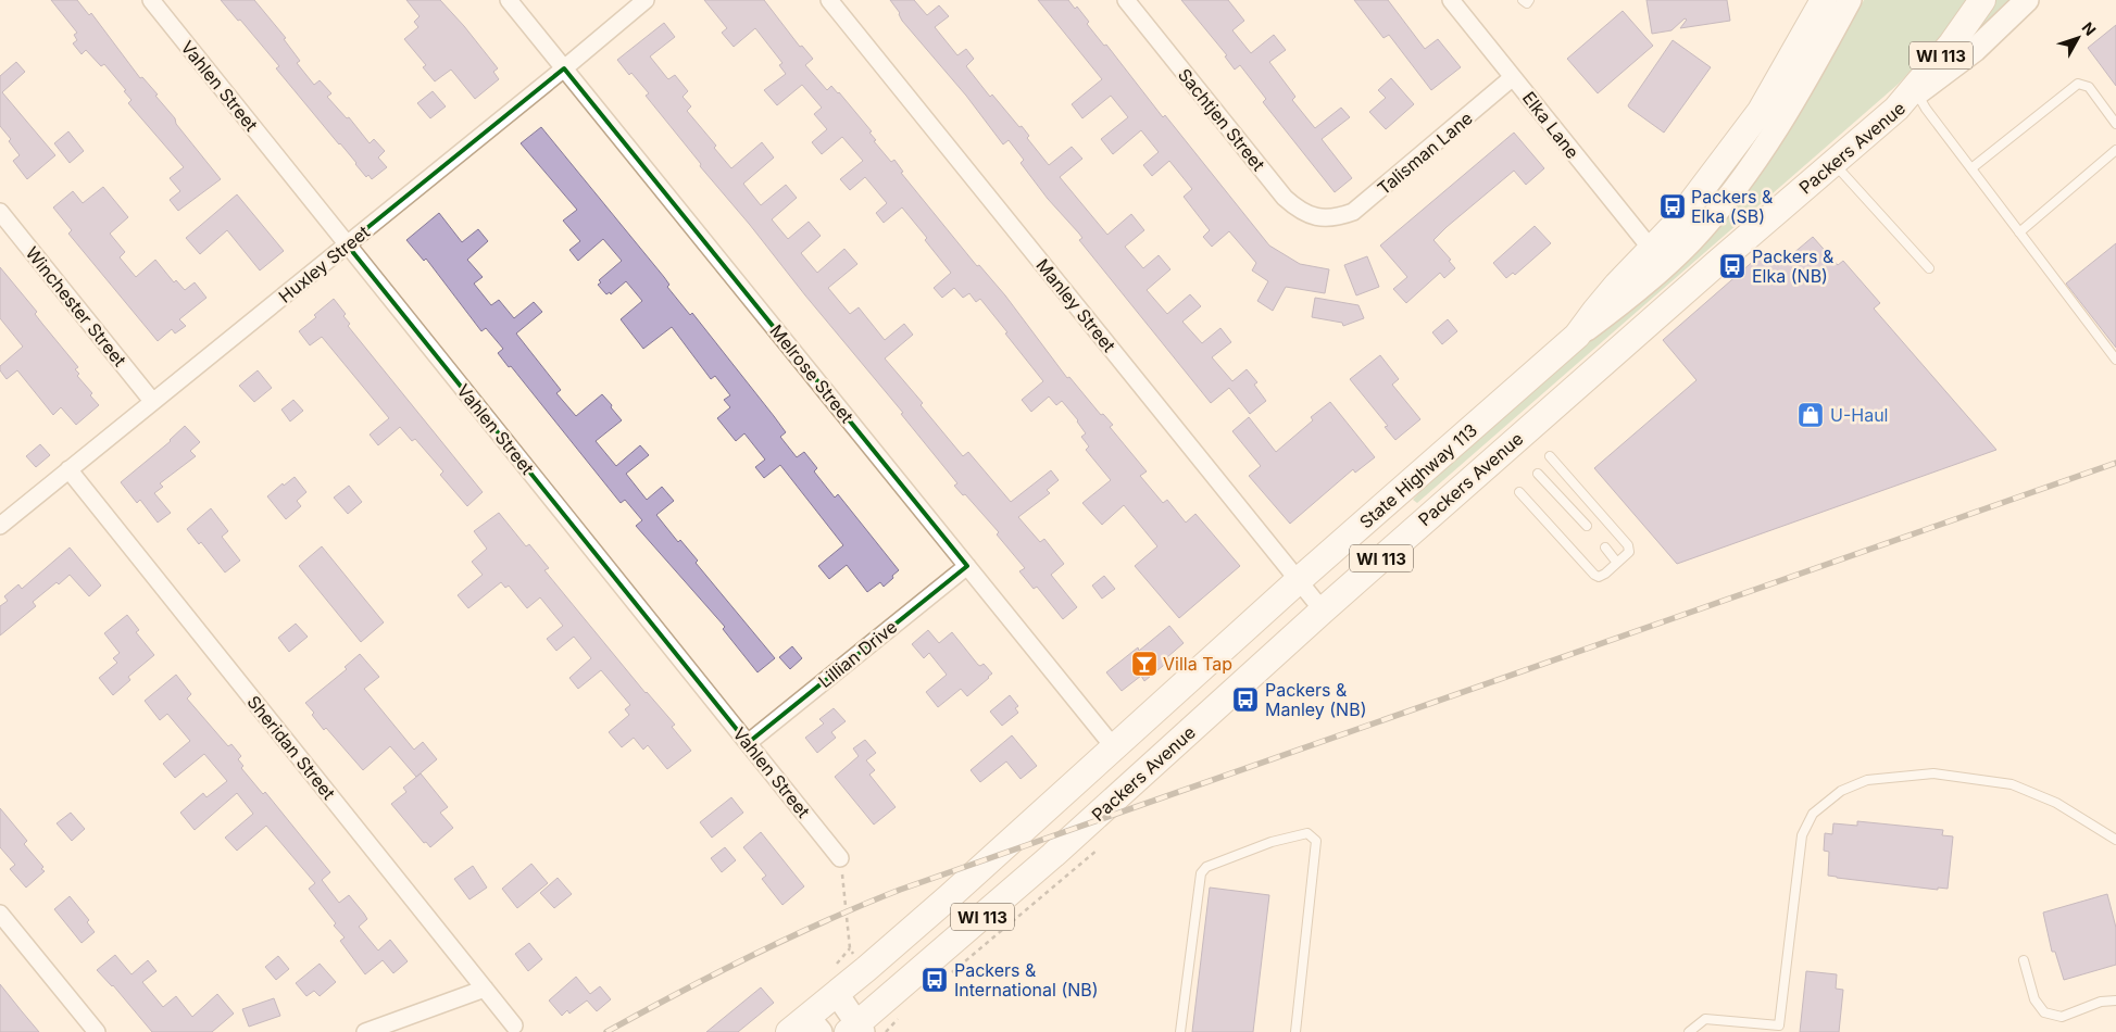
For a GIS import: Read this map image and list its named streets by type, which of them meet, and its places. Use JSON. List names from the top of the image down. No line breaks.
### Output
{"streets":{"main road":["WI 113","Packers Avenue","State Highway 113"],"street":["Vahlen Street","Sachtjen Street","Elka Lane","Talisman Lane","Huxley Street","Manley Street","Winchester Street","Melrose Street","Lillian Drive","Sheridan Street"]},"crossings":[["WI 113","Elka Lane"],["WI 113","Packers Avenue"],["WI 113","Melrose Street"],["WI 113","State Highway 113"],["Vahlen Street","Huxley Street"],["Vahlen Street","Lillian Drive"],["Sachtjen Street","Talisman Lane"],["Elka Lane","Talisman Lane"],["Packers Avenue","Manley Street"],["Huxley Street","Winchester Street"],["Huxley Street","Melrose Street"],["Huxley Street","Sheridan Street"],["Manley Street","State Highway 113"],["Melrose Street","State Highway 113"],["Melrose Street","Lillian Drive"]],"places":{"bus stop":["Packers & Elka (SB)","Packers & Elka (NB)","Packers & Manley (NB)","Packers & International (NB)"],"shop":["U-Haul"],"bar":["Villa Tap"]},"north":"top right"}
